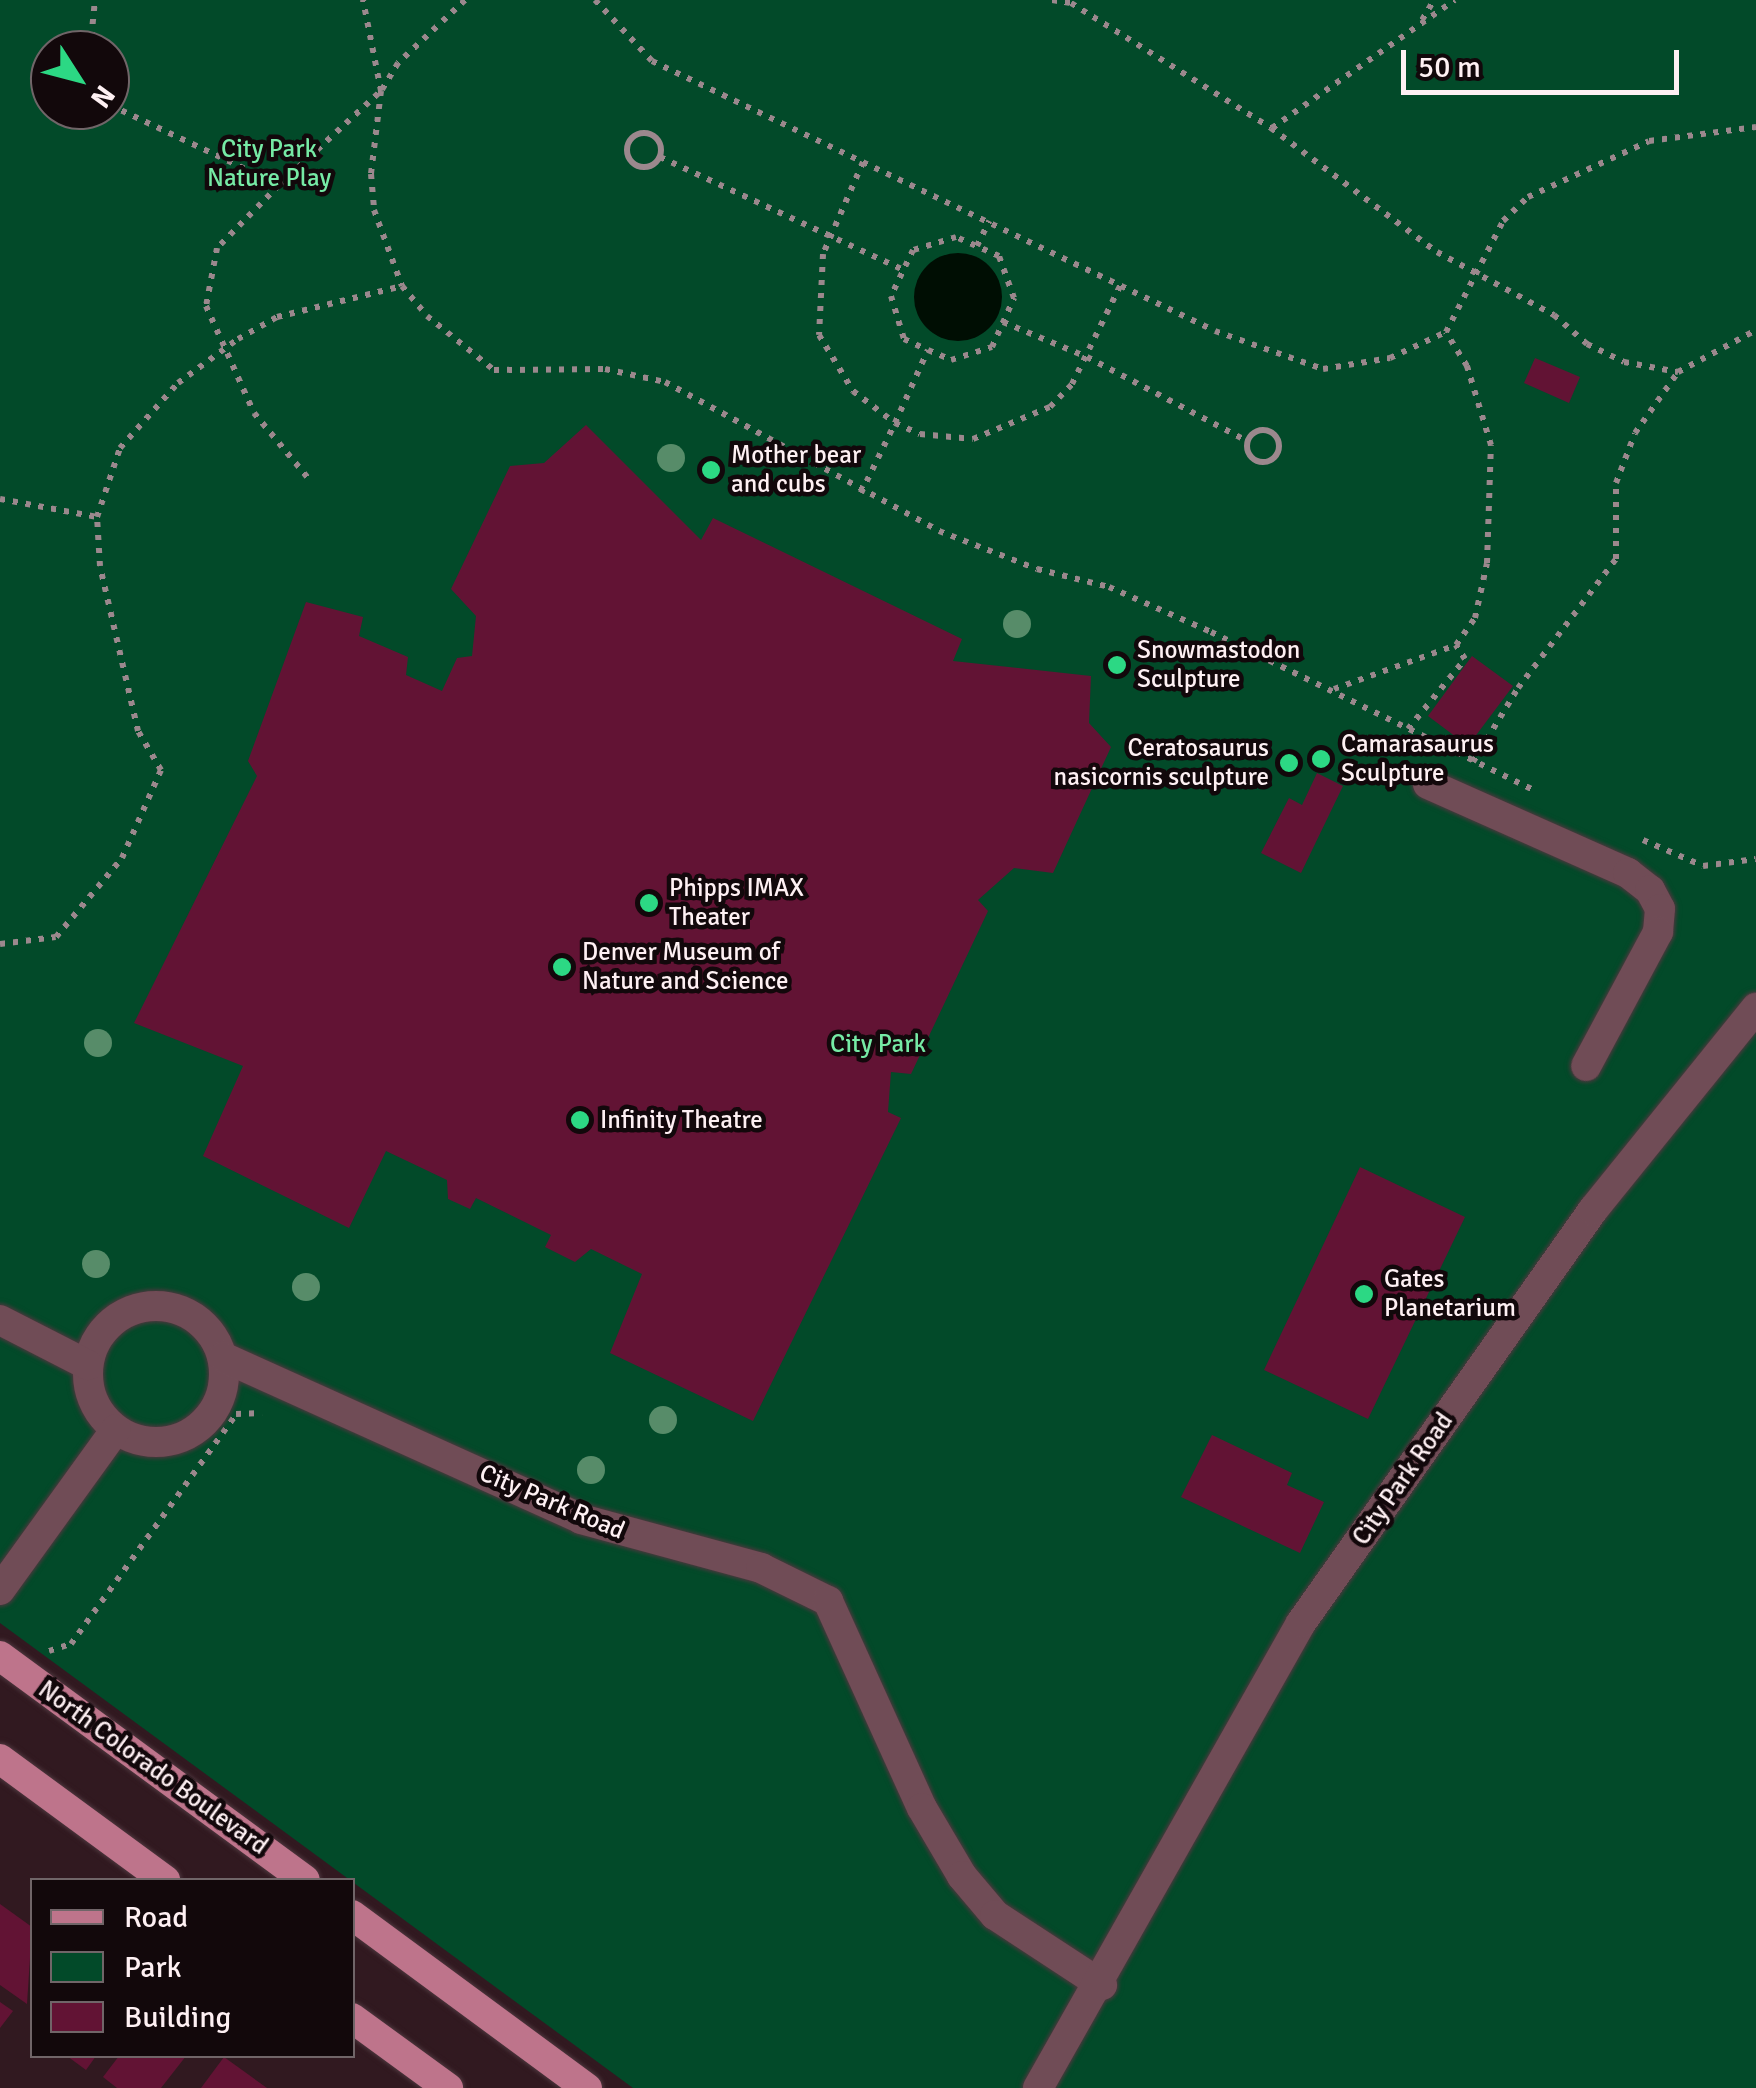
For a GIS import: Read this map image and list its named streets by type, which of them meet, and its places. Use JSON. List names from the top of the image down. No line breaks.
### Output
{"streets":{"main road":["North Colorado Boulevard"],"lane":["City Park Road"]},"parks":["City Park Nature Play","City Park"],"places":["Mother bear and cubs","Snowmastodon Sculpture","Camarasaurus Sculpture","Ceratosaurus nasicornis sculpture","Phipps IMAX Theater","Denver Museum of Nature and Science","Infinity Theatre","Gates Planetarium"],"legend":["Road","Park","Building"],"scale_bar":"50 m","north":"bottom right"}
